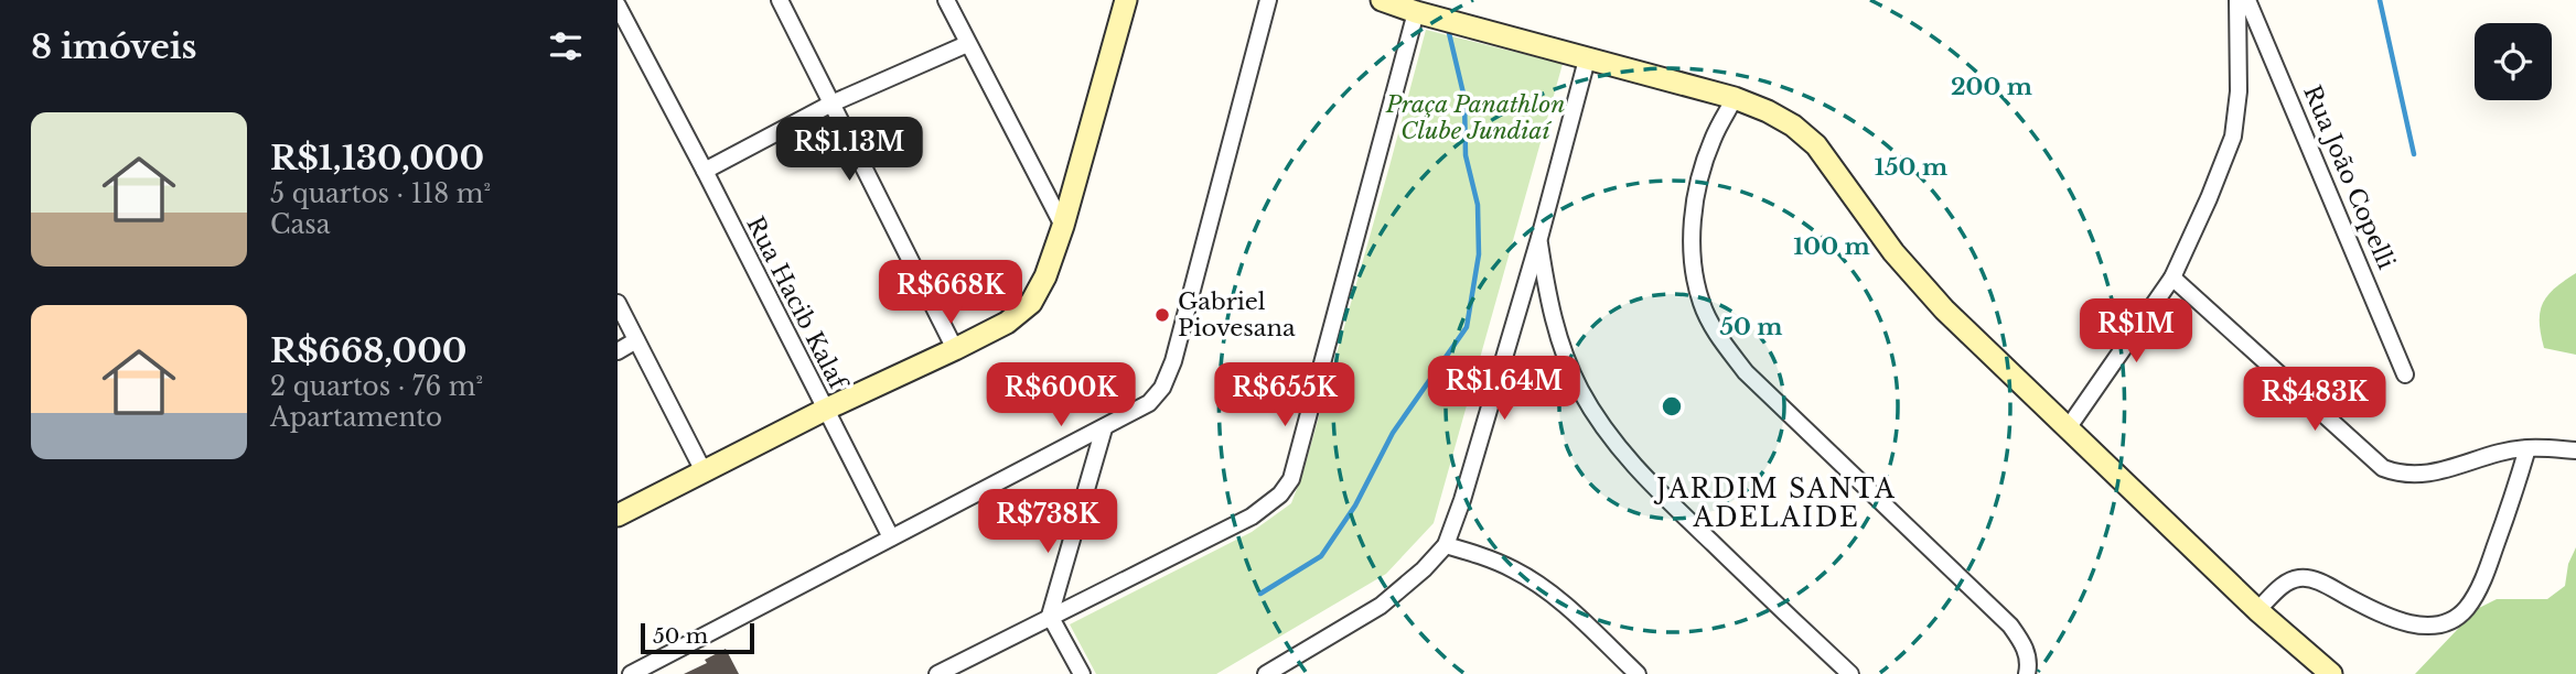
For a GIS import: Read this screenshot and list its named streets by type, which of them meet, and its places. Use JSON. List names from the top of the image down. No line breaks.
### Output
{"streets":{"street":["Rua João Copelli","Rua Hacib Kalaf"]},"districts":["JARDIM SANTA ADELAIDE"],"parks":["Praça Panathlon Clube Jundiaí"],"places":["Gabriel Piovesana"],"scale_bar":"50 m","page":{"heading":"8 imóveis","list":[{"name":"R$1,130,000","note":"5 quartos · 118 m² · Casa"},{"name":"R$668,000","note":"2 quartos · 76 m² · Apartamento"}],"price":["R$1.13M","R$668K","R$1M","R$1.64M","R$600K","R$655K","R$483K","R$738K"],"scale":"50 m"},"rings":["200 m","150 m","100 m","50 m"]}
